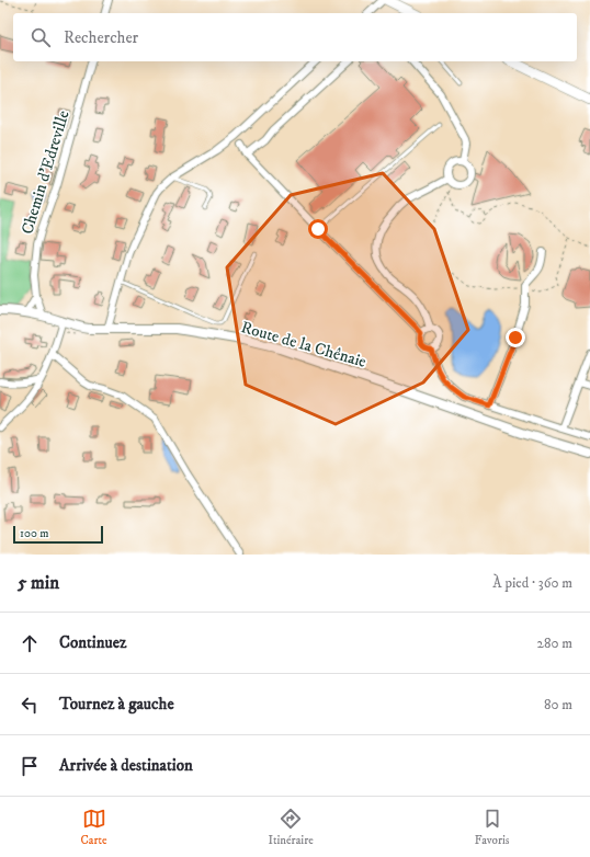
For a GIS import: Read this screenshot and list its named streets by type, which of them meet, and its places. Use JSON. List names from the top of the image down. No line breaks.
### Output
{"streets":{"street":["Chemin d'Edreville","Route de la Chênaie"]},"crossings":[["Chemin d'Edreville","Route de la Chênaie"]],"scale_bar":"100 m","page":{"search":"Rechercher","scale":"100 m","heading":["5 min","À pied · 360 m"],"list":[["Continuez","280 m"],["Tournez à gauche","80 m"],"Arrivée à destination"],"nav":["Carte","Itinéraire","Favoris"]}}
